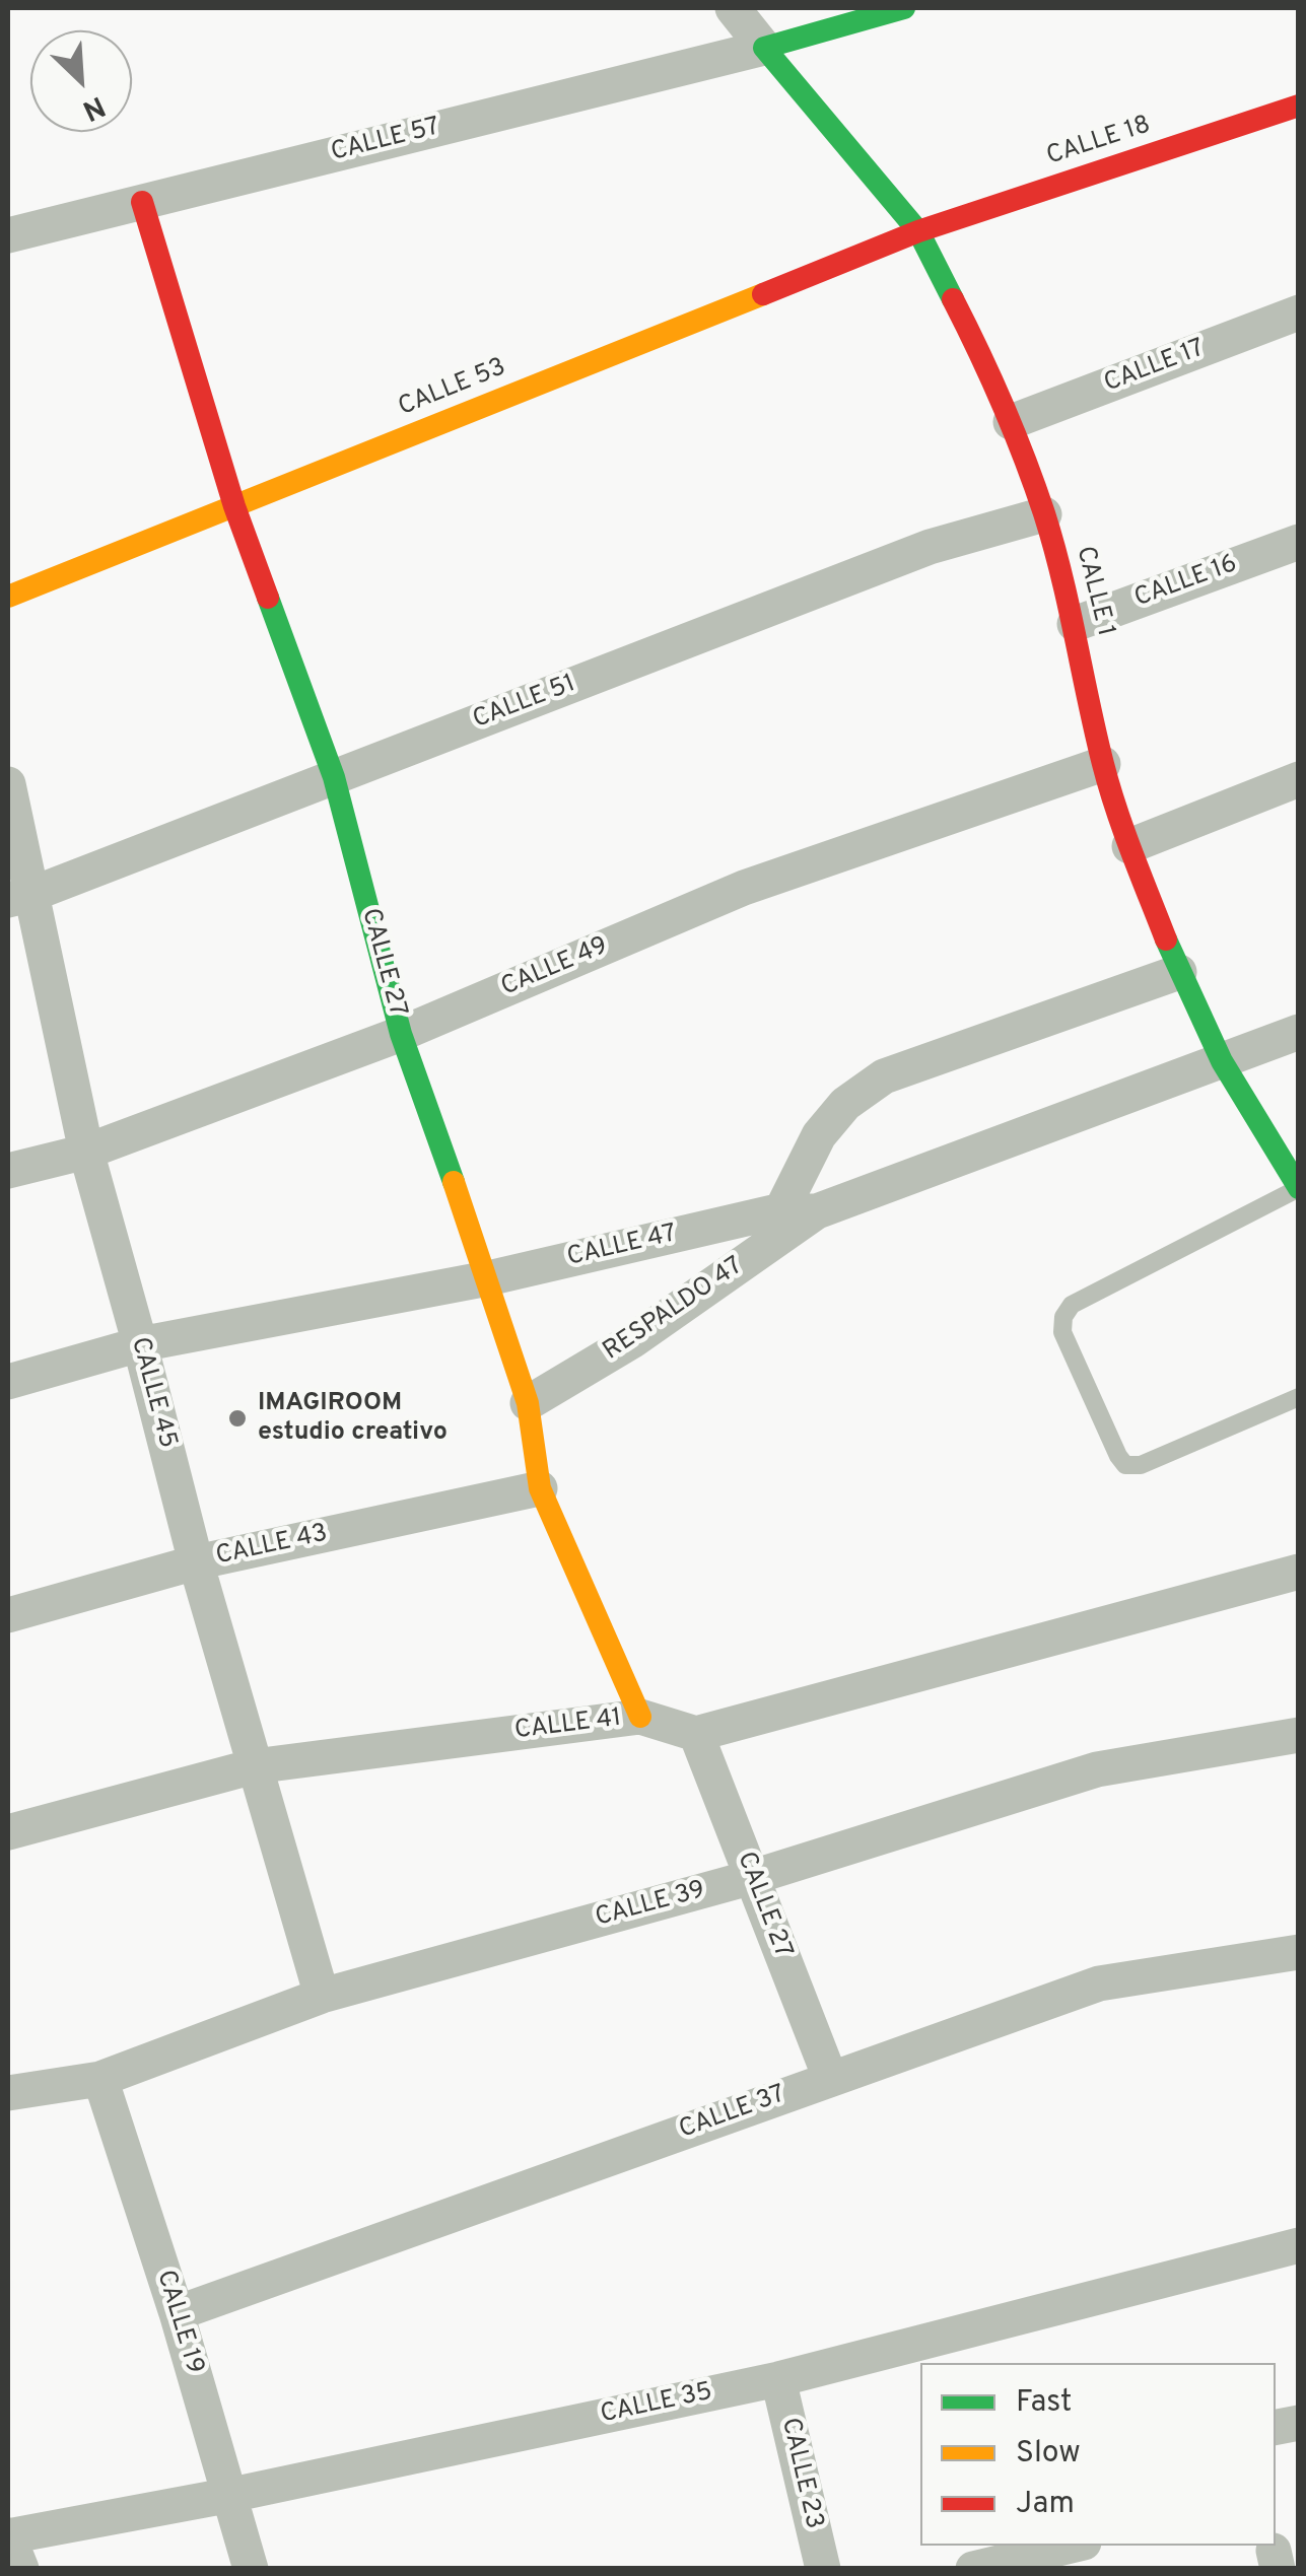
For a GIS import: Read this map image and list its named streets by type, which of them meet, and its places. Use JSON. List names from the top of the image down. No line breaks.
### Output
{"streets":{"street":["CALLE 57","CALLE 18","CALLE 17","CALLE 53","CALLE 16","CALLE 1","CALLE 51","CALLE 27","CALLE 49","CALLE 47","RESPALDO 47","CALLE 45","CALLE 43","CALLE 41","CALLE 39","CALLE 37","CALLE 19","CALLE 35","CALLE 23"]},"crossings":[["CALLE 57","CALLE 1"],["CALLE 57","CALLE 27"],["CALLE 18","CALLE 53"],["CALLE 18","CALLE 1"],["CALLE 17","CALLE 1"],["CALLE 53","CALLE 1"],["CALLE 53","CALLE 27"],["CALLE 16","CALLE 1"],["CALLE 1","CALLE 51"],["CALLE 1","CALLE 49"],["CALLE 1","CALLE 47"],["CALLE 51","CALLE 27"],["CALLE 51","CALLE 45"],["CALLE 27","CALLE 49"],["CALLE 27","CALLE 47"],["CALLE 27","RESPALDO 47"],["CALLE 27","CALLE 43"],["CALLE 27","CALLE 41"],["CALLE 27","CALLE 39"],["CALLE 27","CALLE 37"],["CALLE 49","CALLE 45"],["CALLE 47","RESPALDO 47"],["CALLE 47","CALLE 45"],["CALLE 45","CALLE 43"],["CALLE 45","CALLE 41"],["CALLE 45","CALLE 39"],["CALLE 39","CALLE 19"],["CALLE 37","CALLE 19"],["CALLE 19","CALLE 35"],["CALLE 35","CALLE 23"]],"places":["IMAGIROOM estudio creativo"],"legend":["Fast","Slow","Jam"],"north":"bottom right"}
